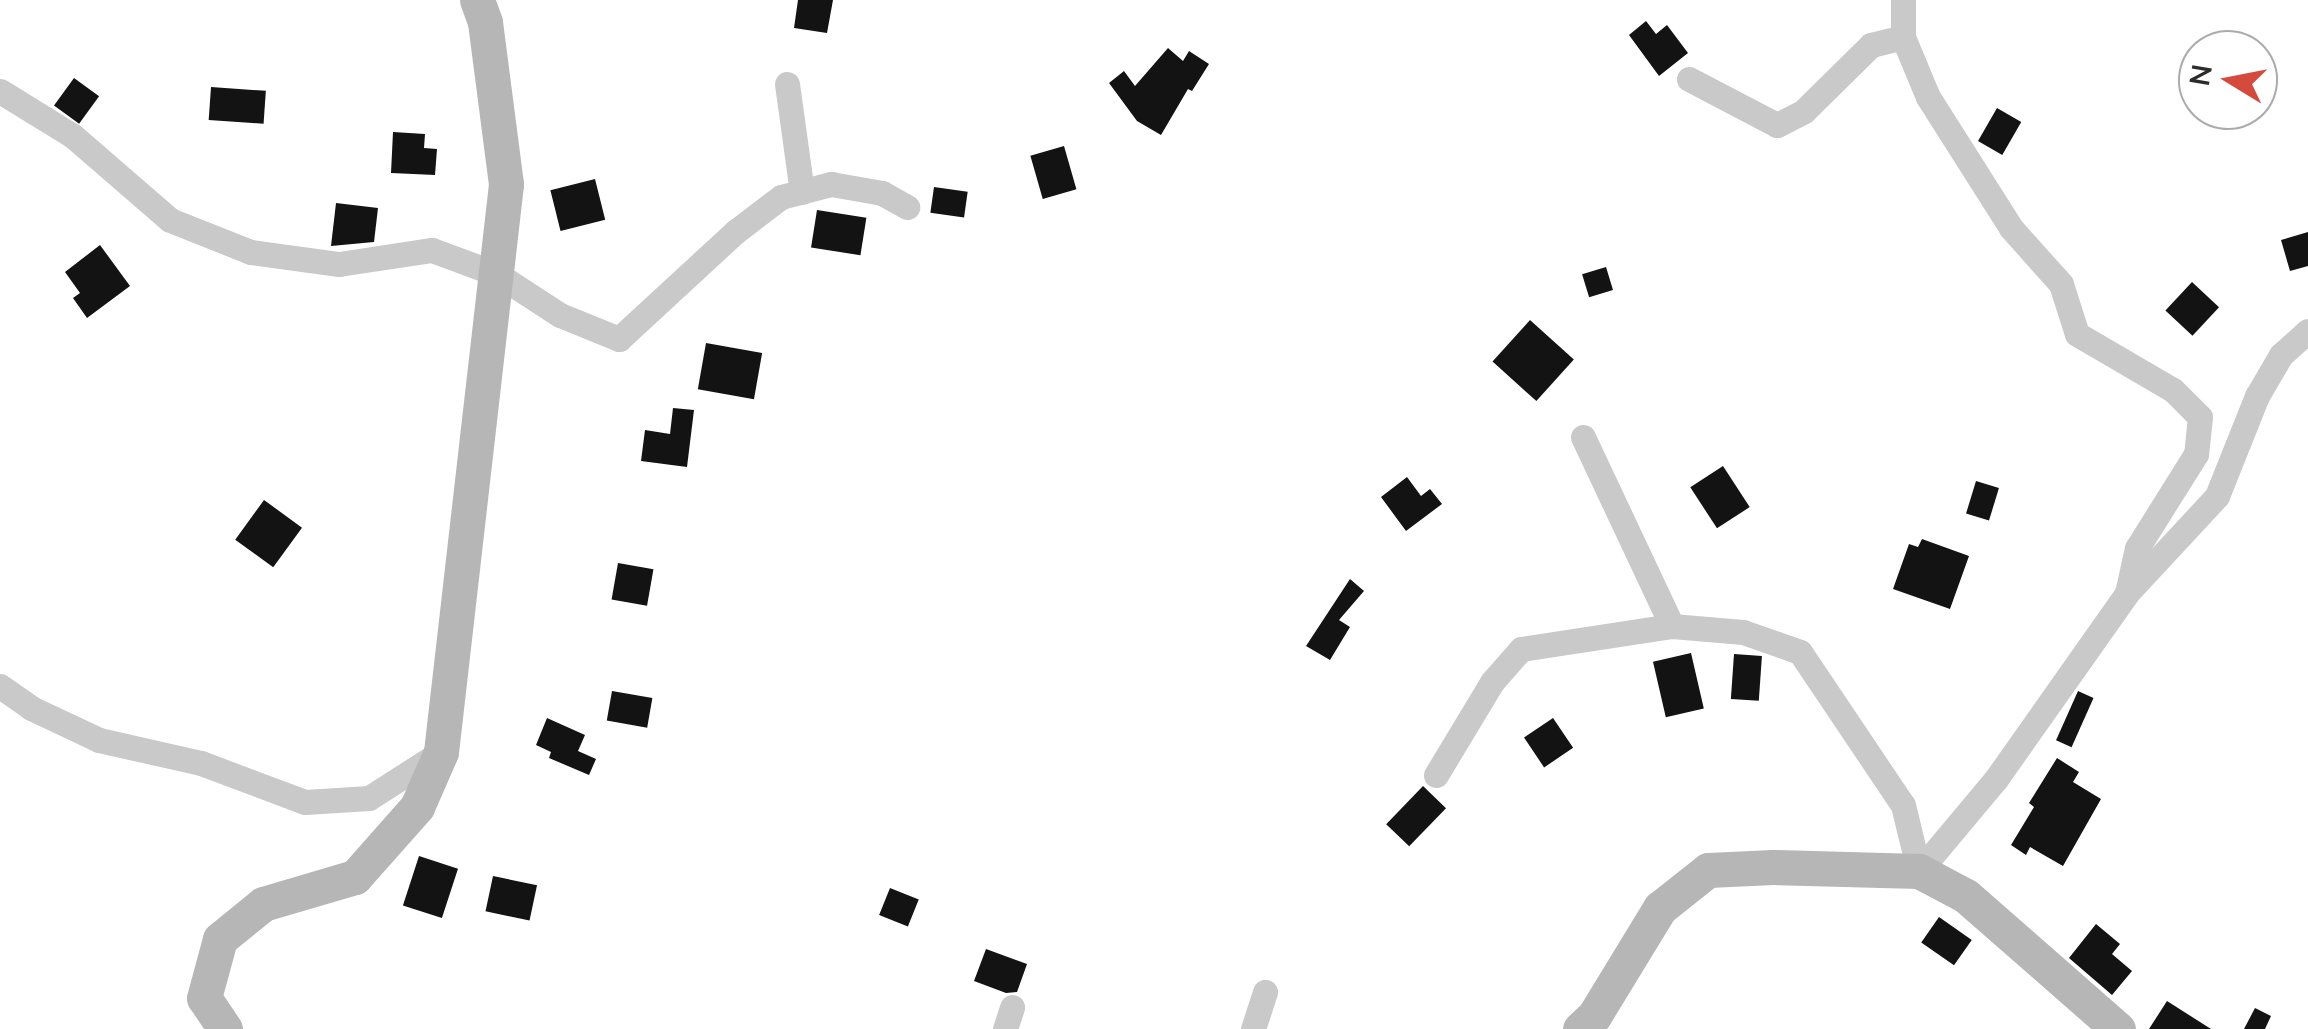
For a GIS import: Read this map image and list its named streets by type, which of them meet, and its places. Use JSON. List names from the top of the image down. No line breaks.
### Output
{"north":"left"}
